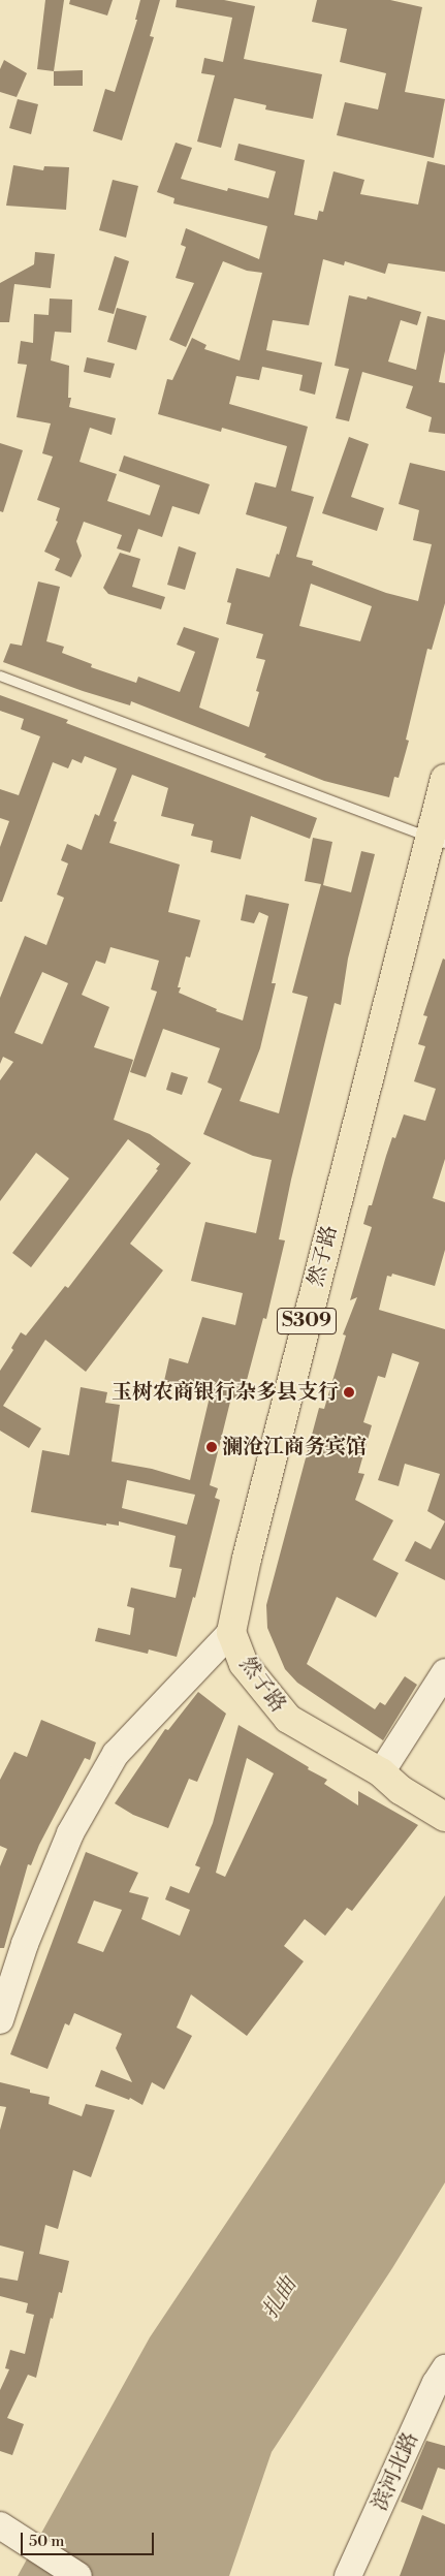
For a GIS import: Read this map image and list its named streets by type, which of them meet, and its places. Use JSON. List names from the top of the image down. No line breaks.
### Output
{"streets":{"main road":["然子路","S309"],"street":["滨河北路"]},"water":["扎曲"],"places":["玉树农商银行杂多县支行","澜沧江商务宾馆"],"scale_bar":"50 m"}
